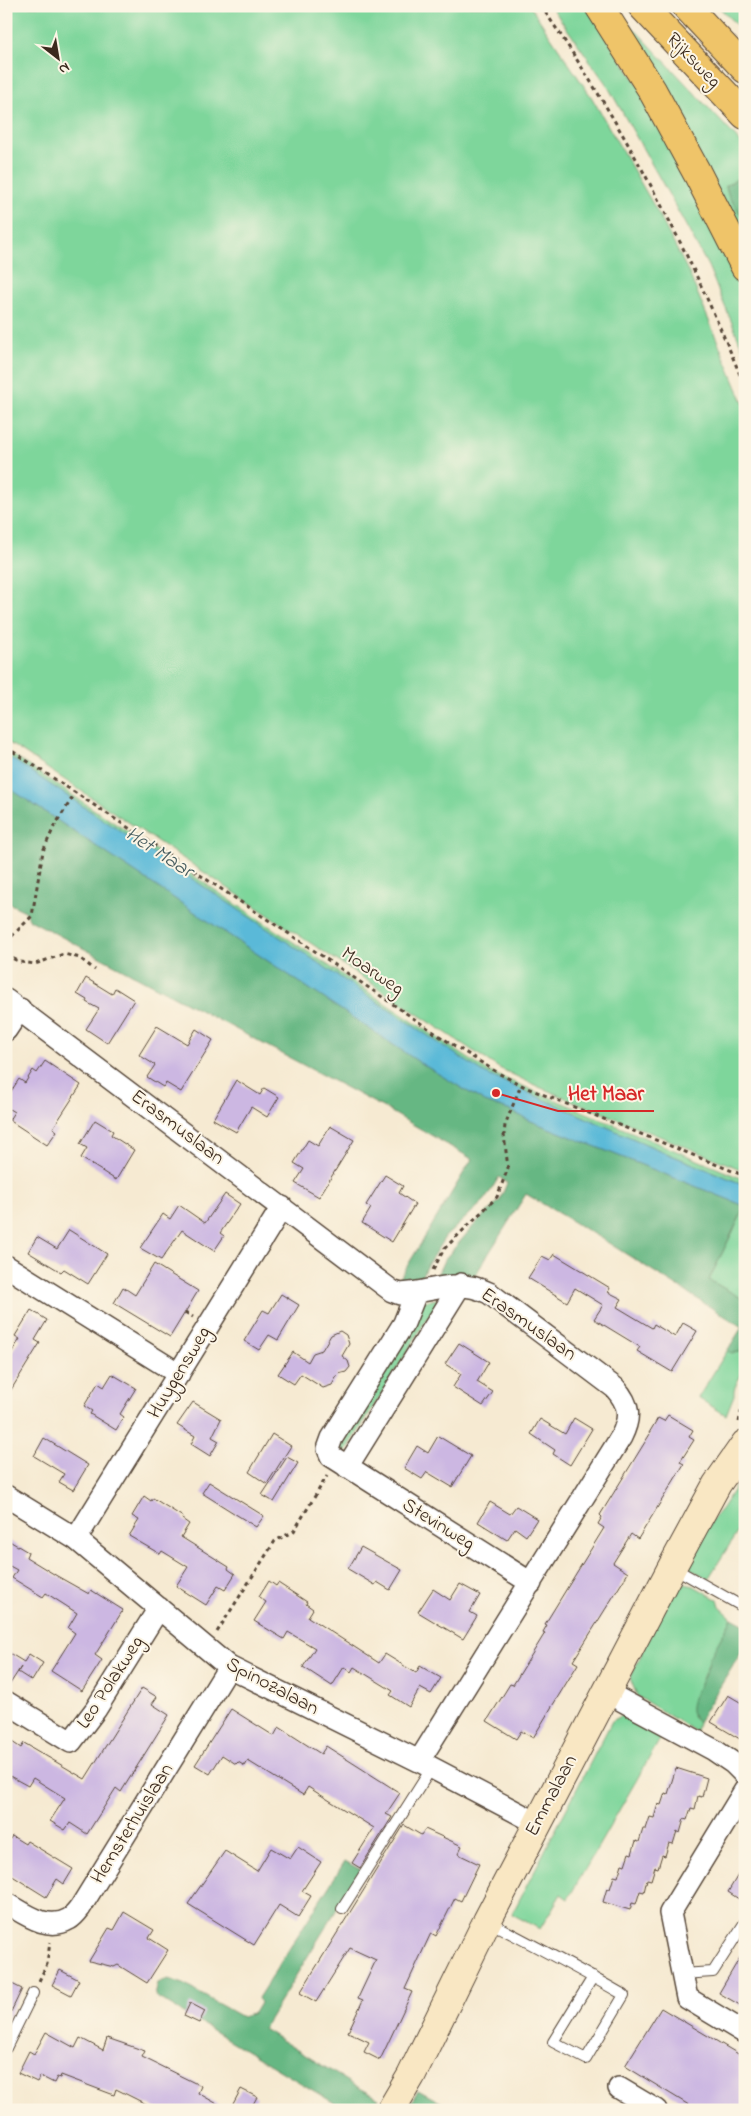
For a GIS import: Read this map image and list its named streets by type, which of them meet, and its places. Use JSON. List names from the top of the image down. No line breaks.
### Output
{"streets":{"highway":["Rijksweg"],"main road":["Emmalaan"],"street":["Erasmuslaan","Huygensweg","Stevinweg","Leo Polakweg","Spinozalaan","Hemsterhuislaan"],"path":["Moarweg"]},"crossings":[["Erasmuslaan","Huygensweg"],["Erasmuslaan","Stevinweg"],["Erasmuslaan","Spinozalaan"],["Huygensweg","Spinozalaan"],["Leo Polakweg","Spinozalaan"],["Spinozalaan","Emmalaan"],["Spinozalaan","Hemsterhuislaan"]],"water":["Het Maar"],"places":["Het Maar"],"north":"bottom right"}
